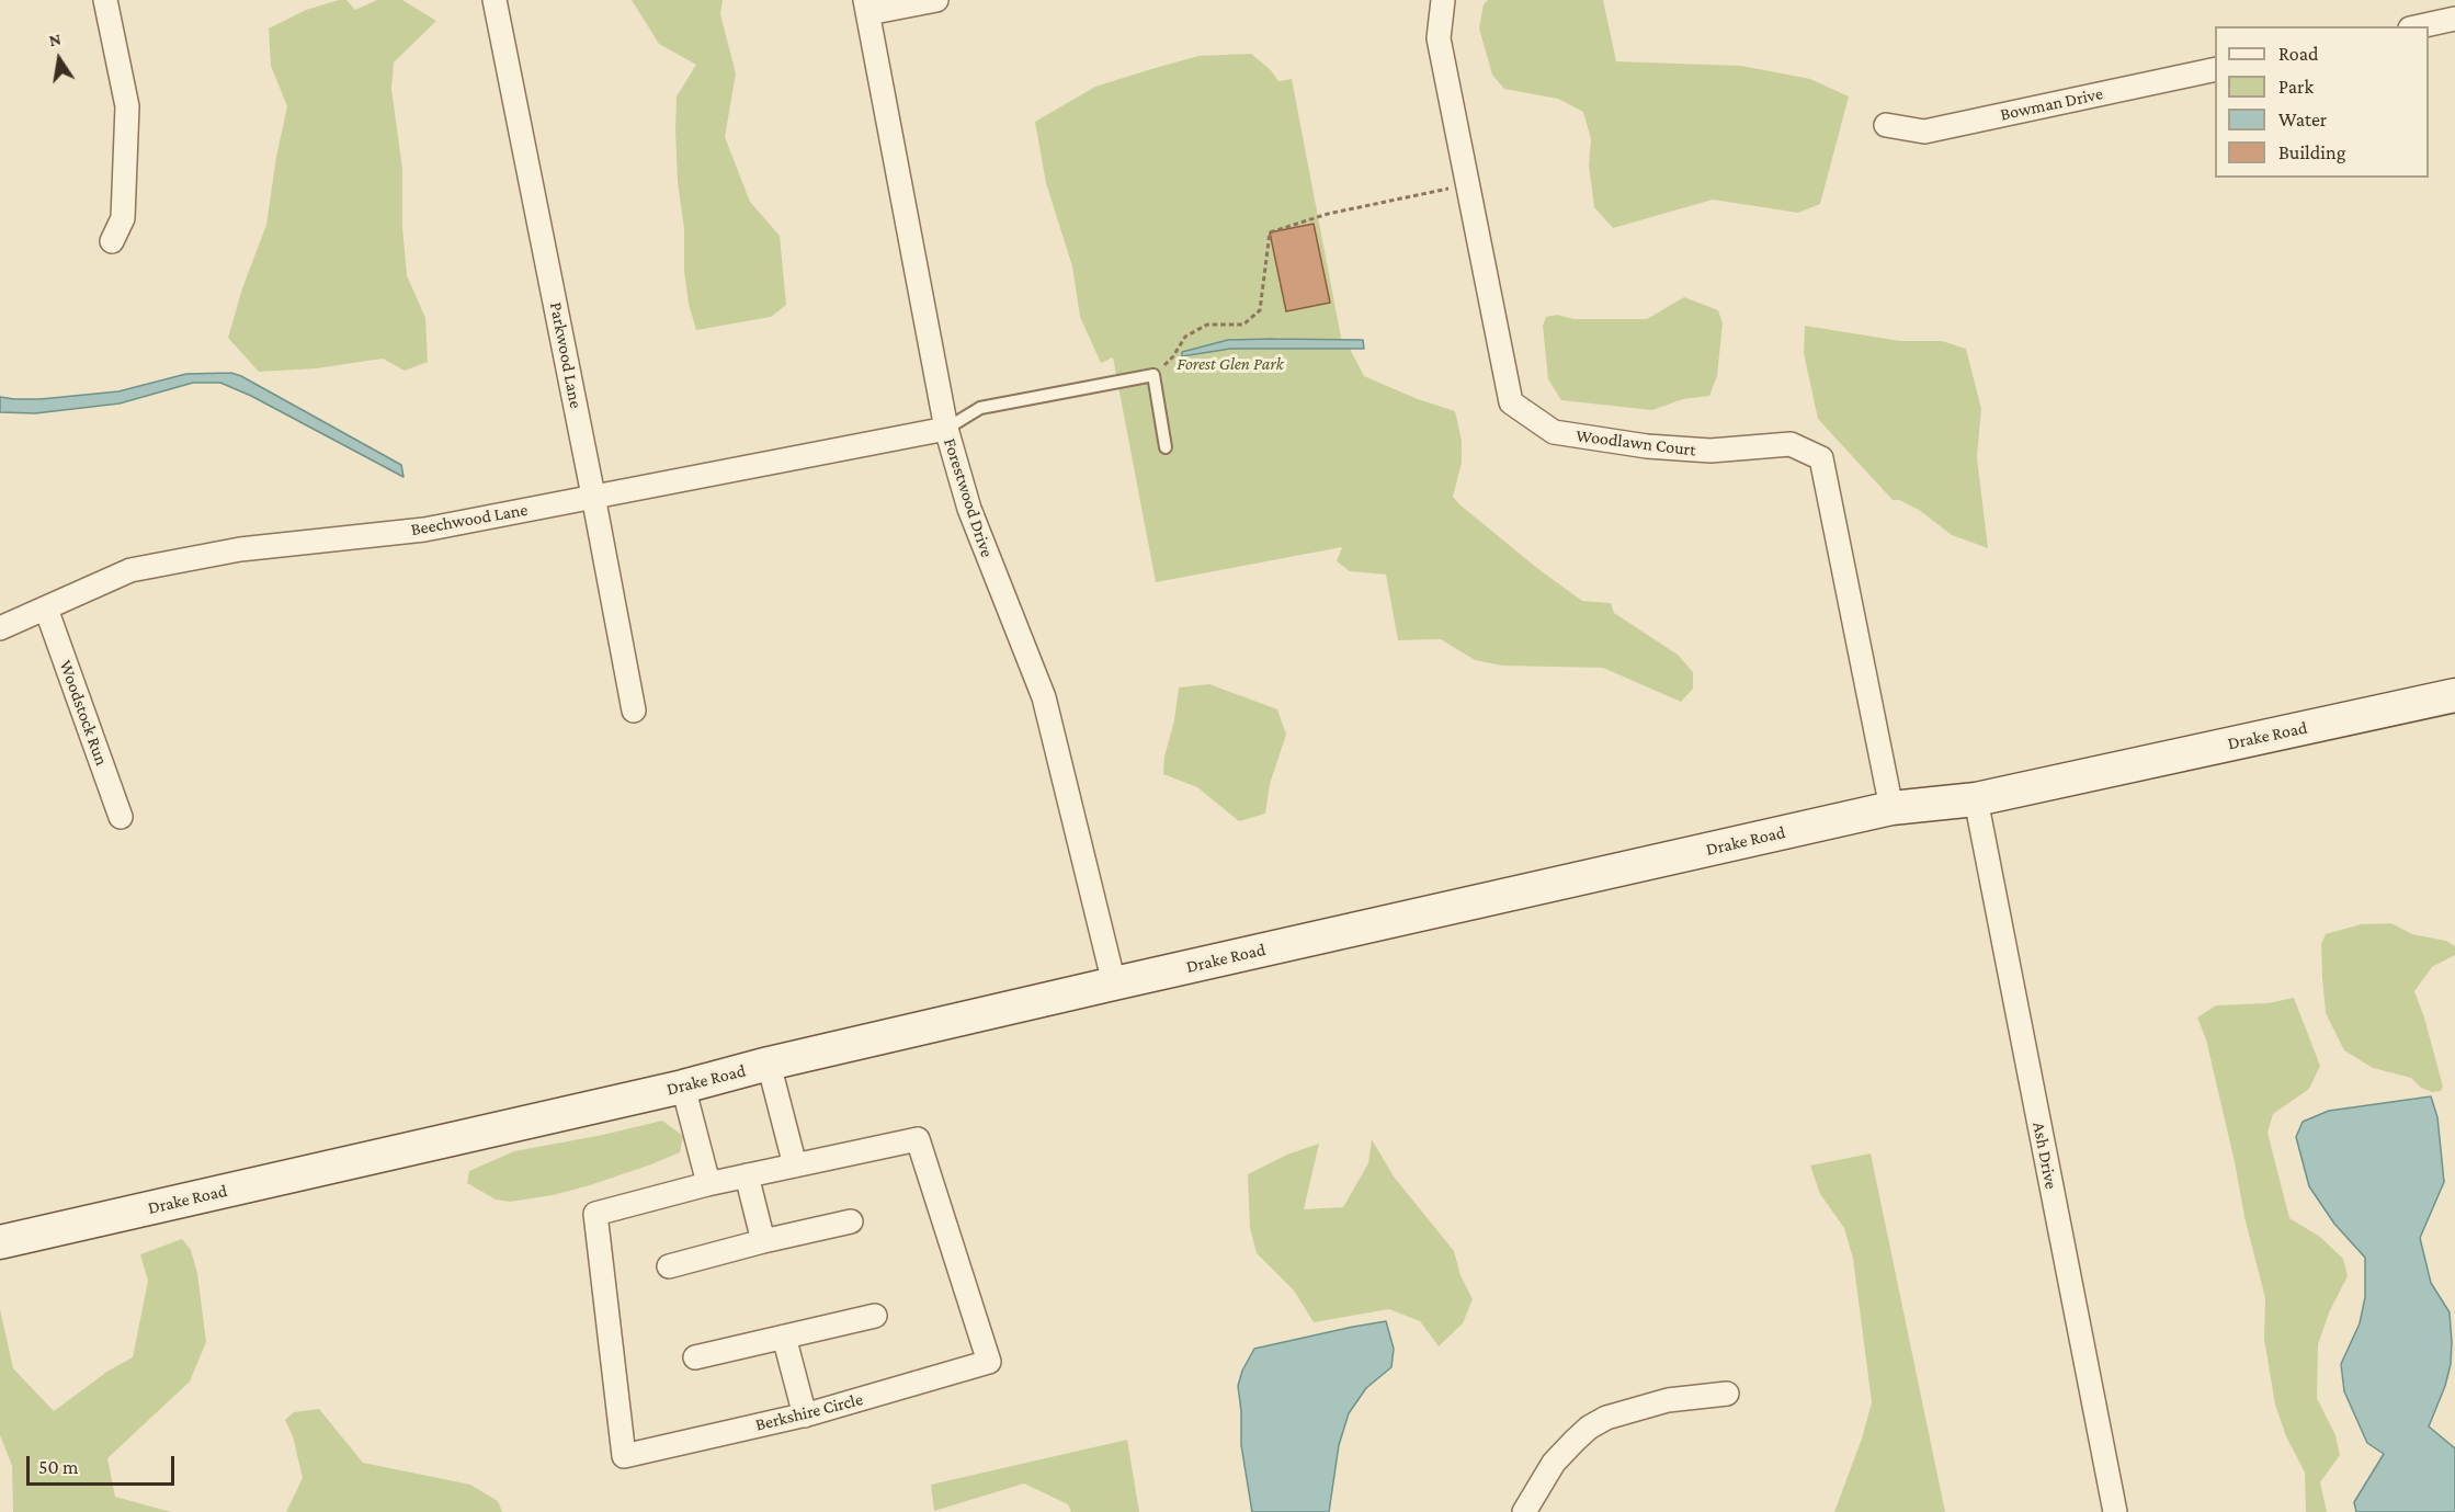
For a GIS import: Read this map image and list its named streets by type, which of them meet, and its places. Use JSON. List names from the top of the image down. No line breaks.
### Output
{"streets":{"street":["Bowman Drive","Parkwood Lane","Woodlawn Court","Forestwood Drive","Beechwood Lane","Woodstock Run","Drake Road","Ash Drive","Berkshire Circle"]},"crossings":[["Parkwood Lane","Beechwood Lane"],["Woodlawn Court","Drake Road"],["Forestwood Drive","Beechwood Lane"],["Forestwood Drive","Drake Road"],["Beechwood Lane","Woodstock Run"],["Drake Road","Ash Drive"]],"parks":["Forest Glen Park"],"legend":["Road","Park","Water","Building"],"scale_bar":"50 m","north":"top"}
